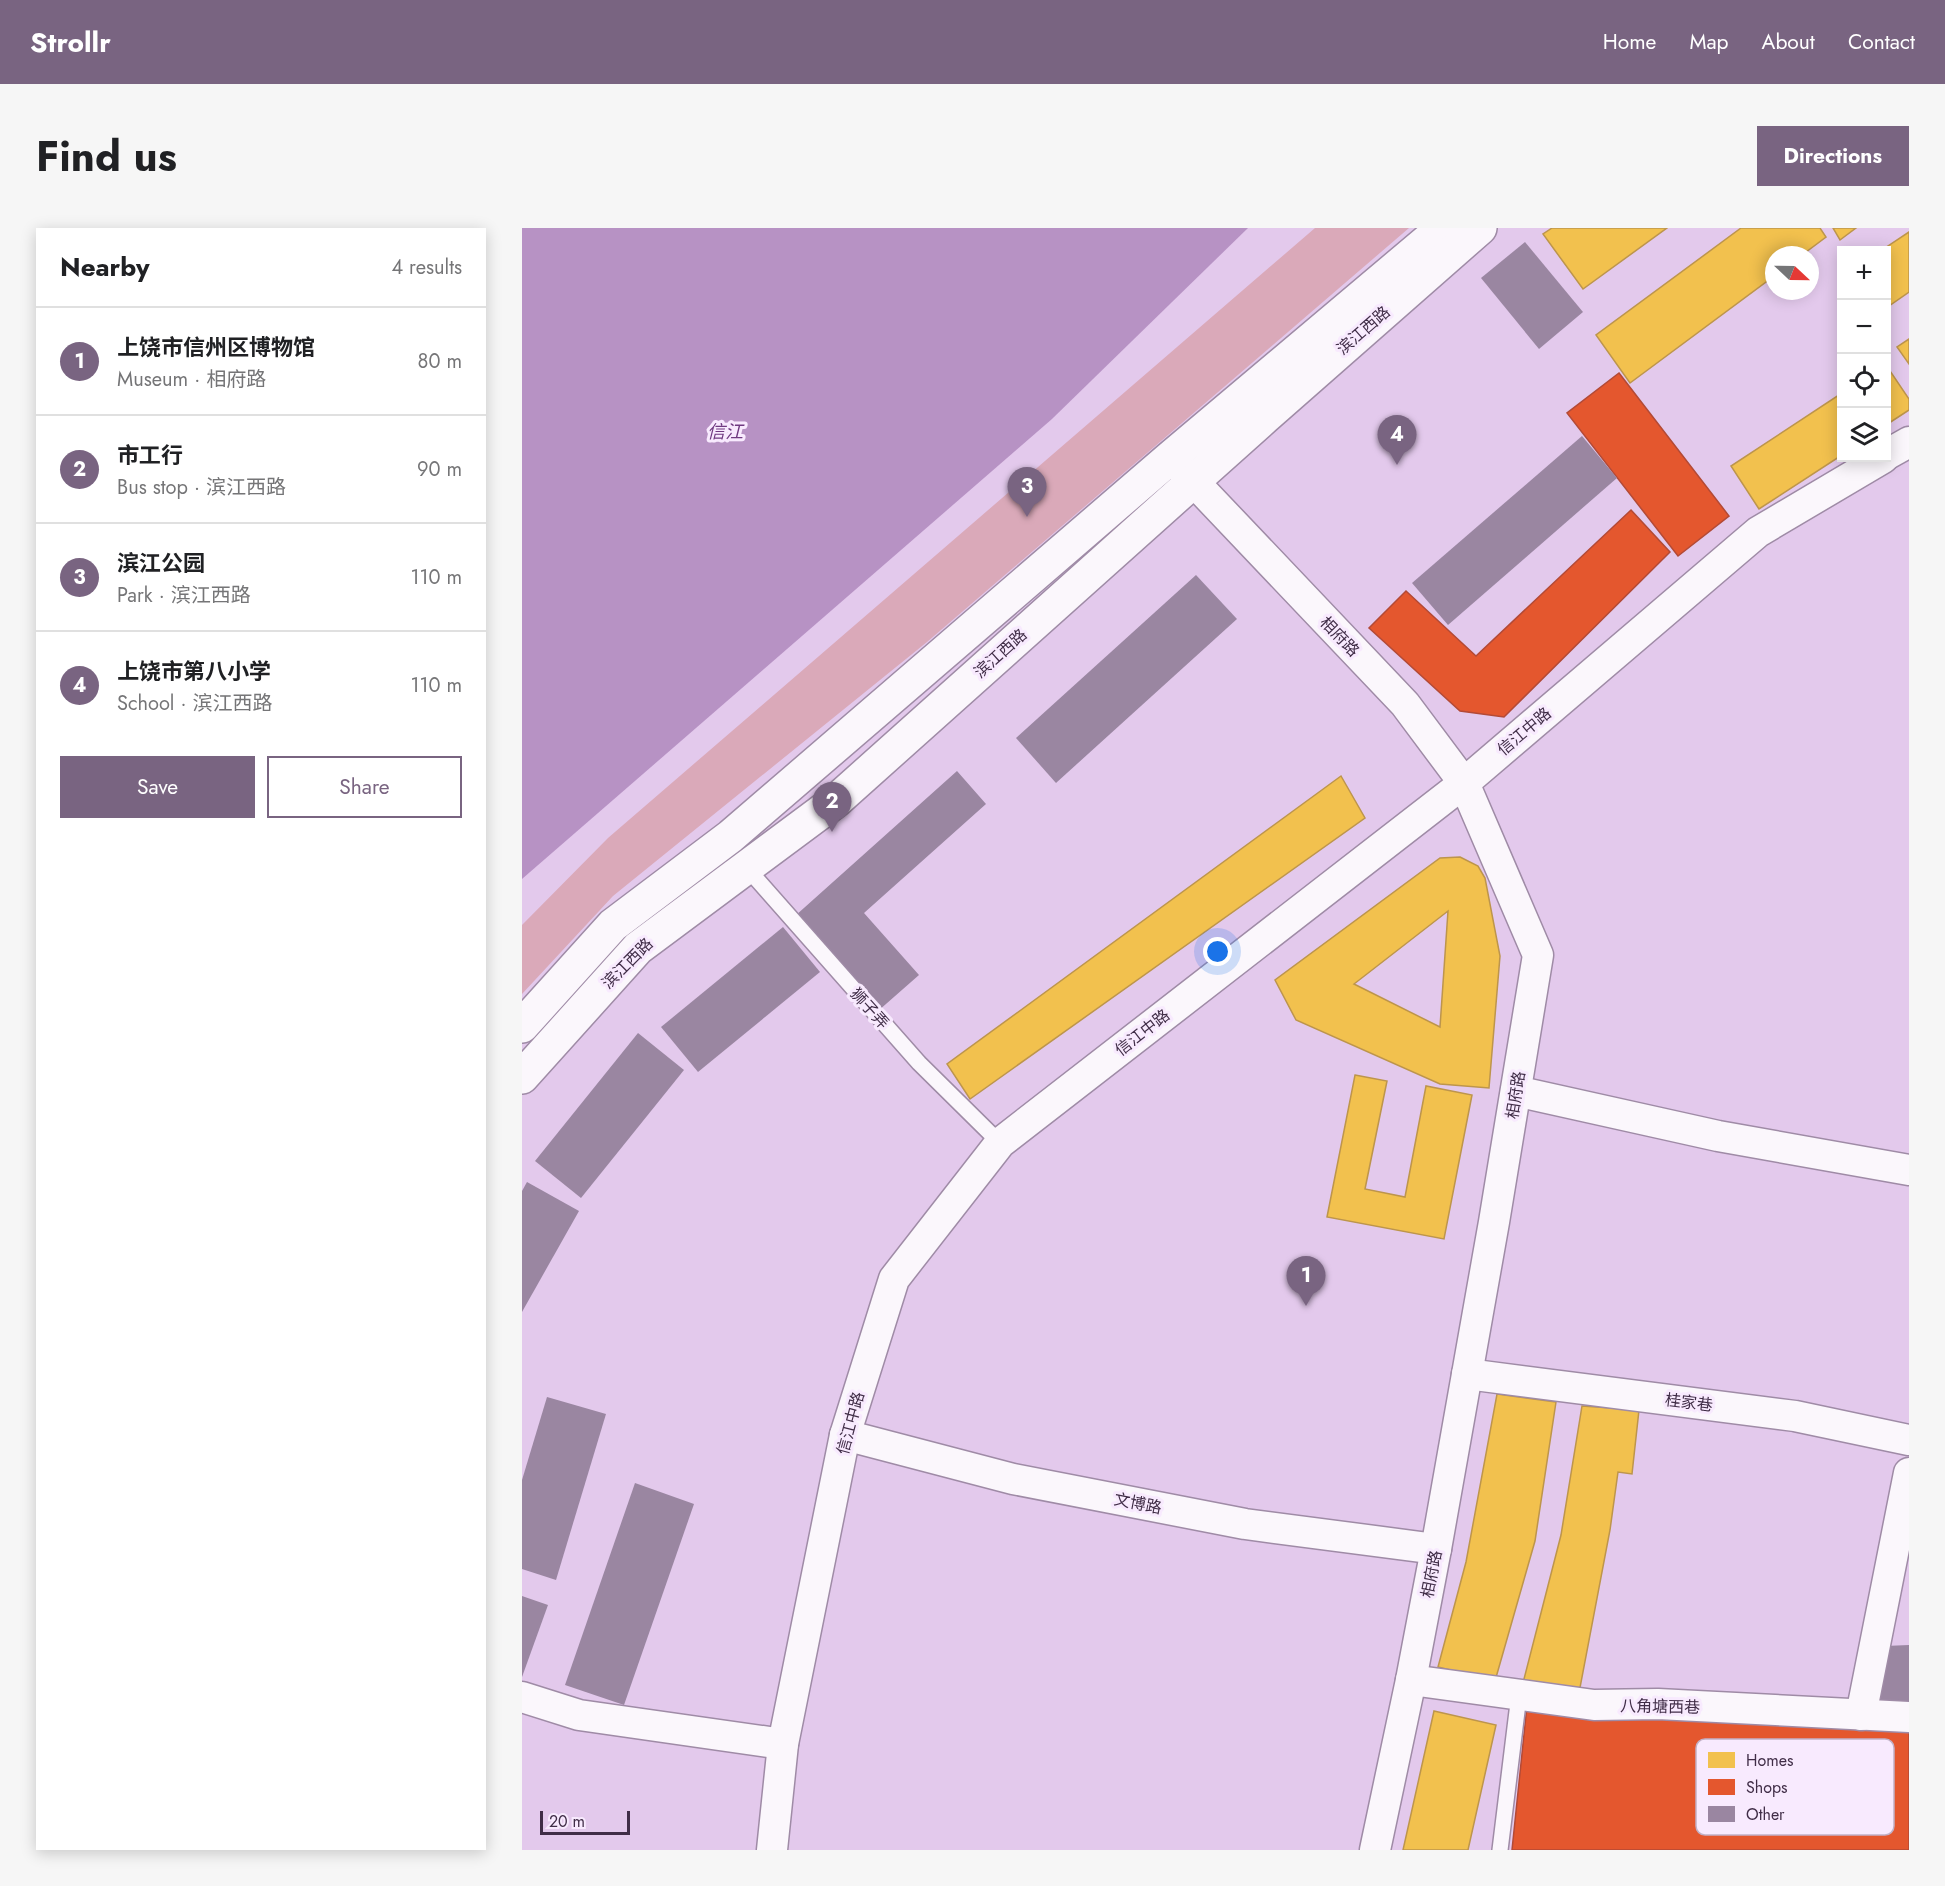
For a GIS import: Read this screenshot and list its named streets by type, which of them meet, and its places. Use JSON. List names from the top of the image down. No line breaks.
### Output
{"streets":{"main road":["滨江西路"],"street":["相府路","信江中路","桂家巷","文博路","八角塘西巷"],"lane":["狮子弄"]},"crossings":[["滨江西路","相府路"],["滨江西路","狮子弄"],["相府路","信江中路"],["相府路","桂家巷"],["相府路","文博路"],["相府路","八角塘西巷"],["信江中路","狮子弄"],["信江中路","文博路"]],"water":["信江"],"legend":["Homes","Shops","Other"],"scale_bar":"20 m","north":"right","page":{"header":"Strollr","nav":["Home","Map","About","Contact"],"title":"Find us","buttons":["Directions",["Save","Share"]],"heading":["Nearby","4 results"],"map_buttons":["+","−"],"list":[{"mark":"1","name":"上饶市信州区博物馆","note":"Museum · 相府路","value":"80 m"},{"mark":"2","name":"市工行","note":"Bus stop · 滨江西路","value":"90 m"},{"mark":"3","name":"滨江公园","note":"Park · 滨江西路","value":"110 m"},{"mark":"4","name":"上饶市第八小学","note":"School · 滨江西路","value":"110 m"}],"pins":["4","3","2","1"],"scale":"20 m"}}
